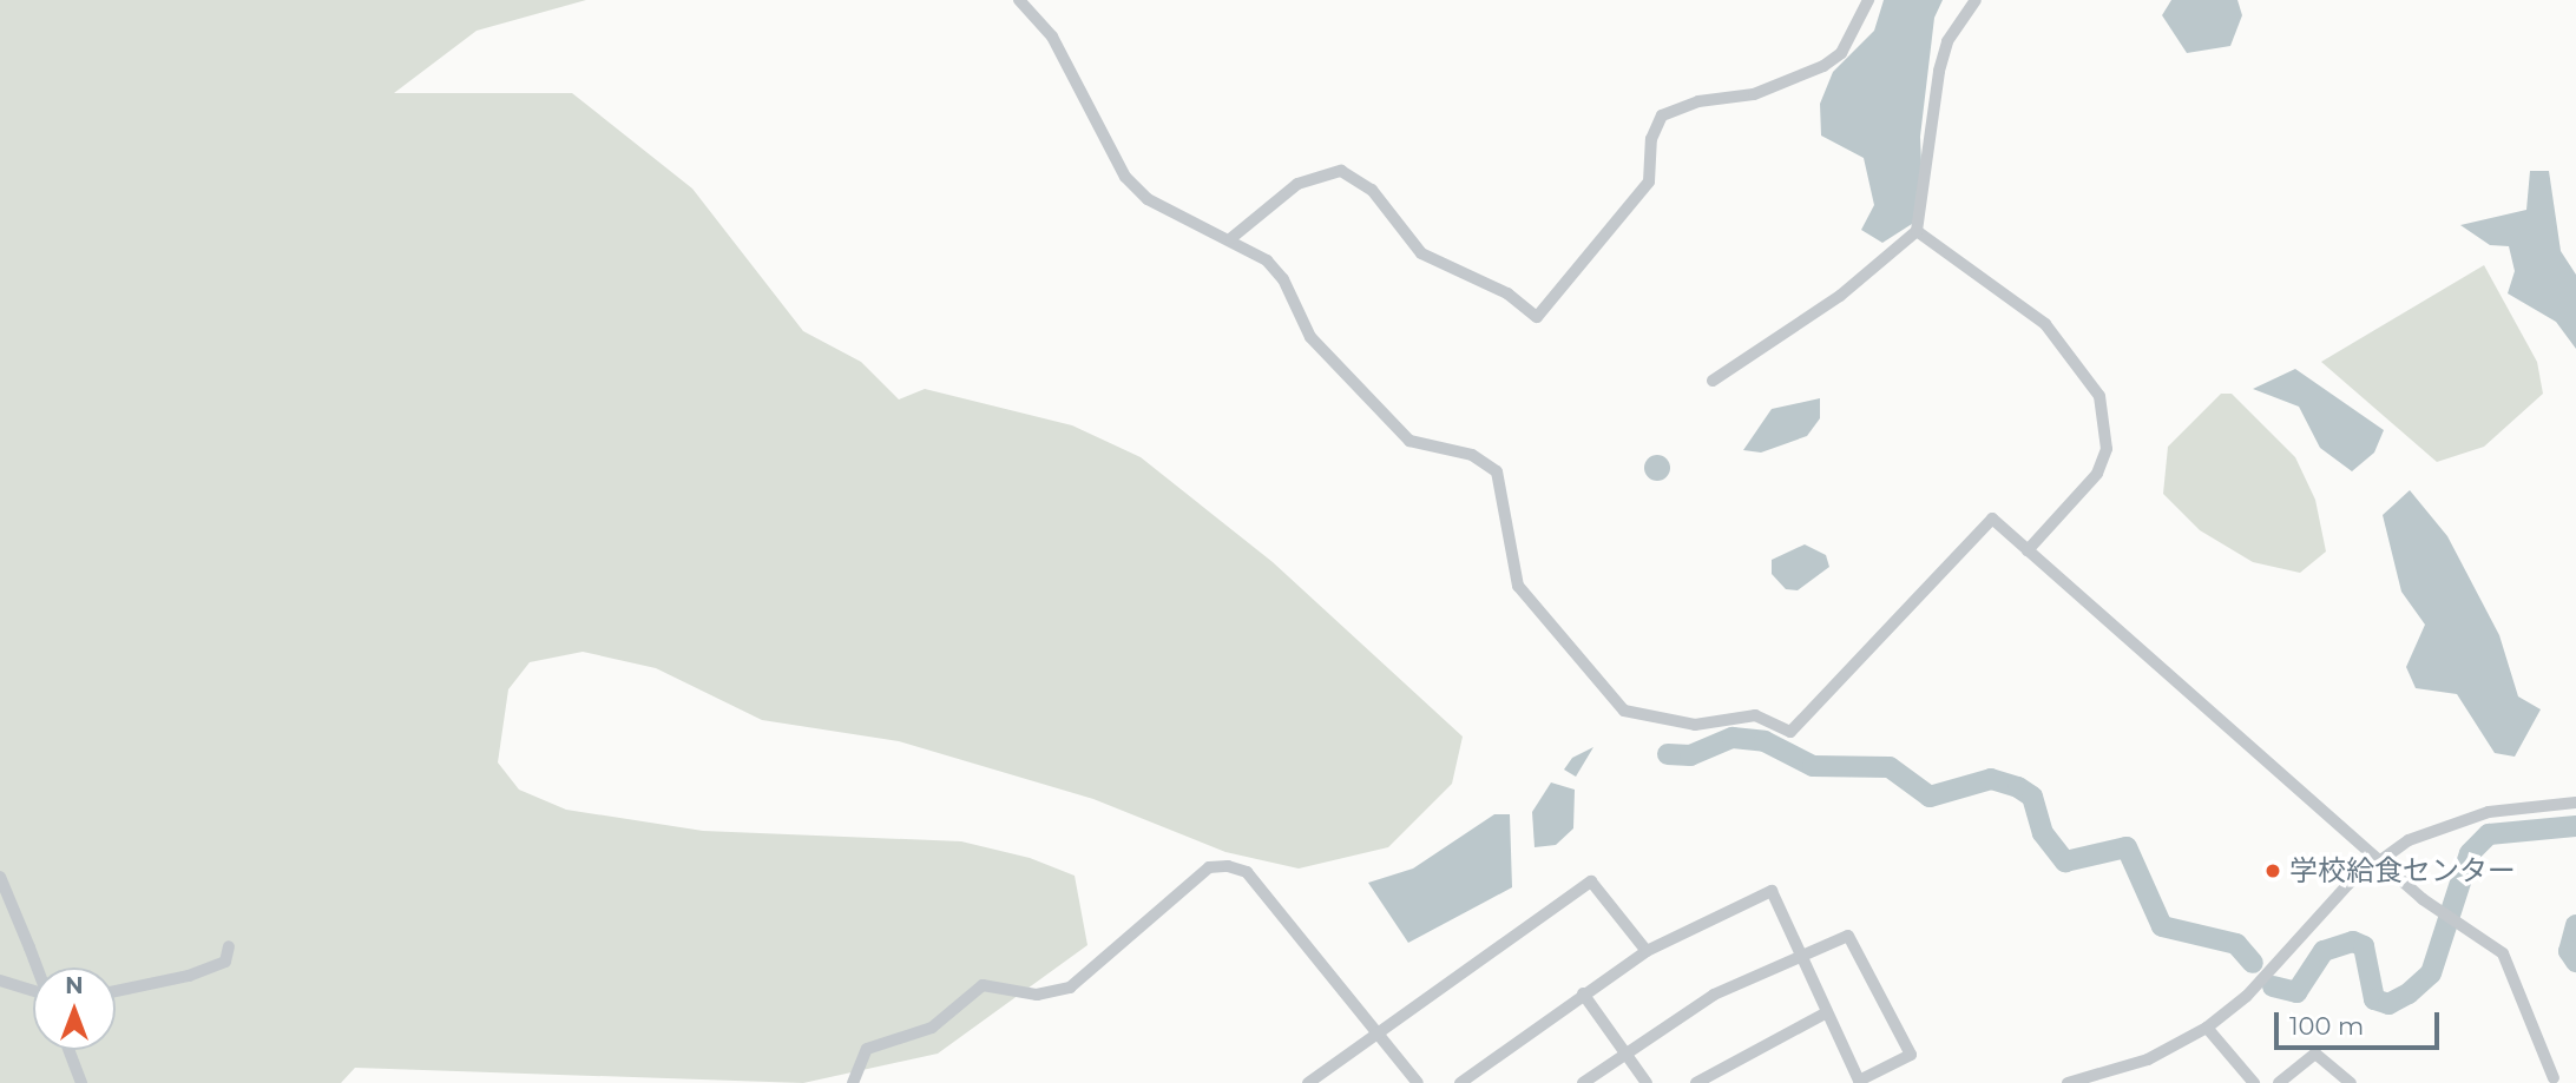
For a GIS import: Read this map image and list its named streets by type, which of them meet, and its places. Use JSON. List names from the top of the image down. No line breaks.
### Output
{"places":["学校給食センター"],"scale_bar":"100 m","north":"top"}
